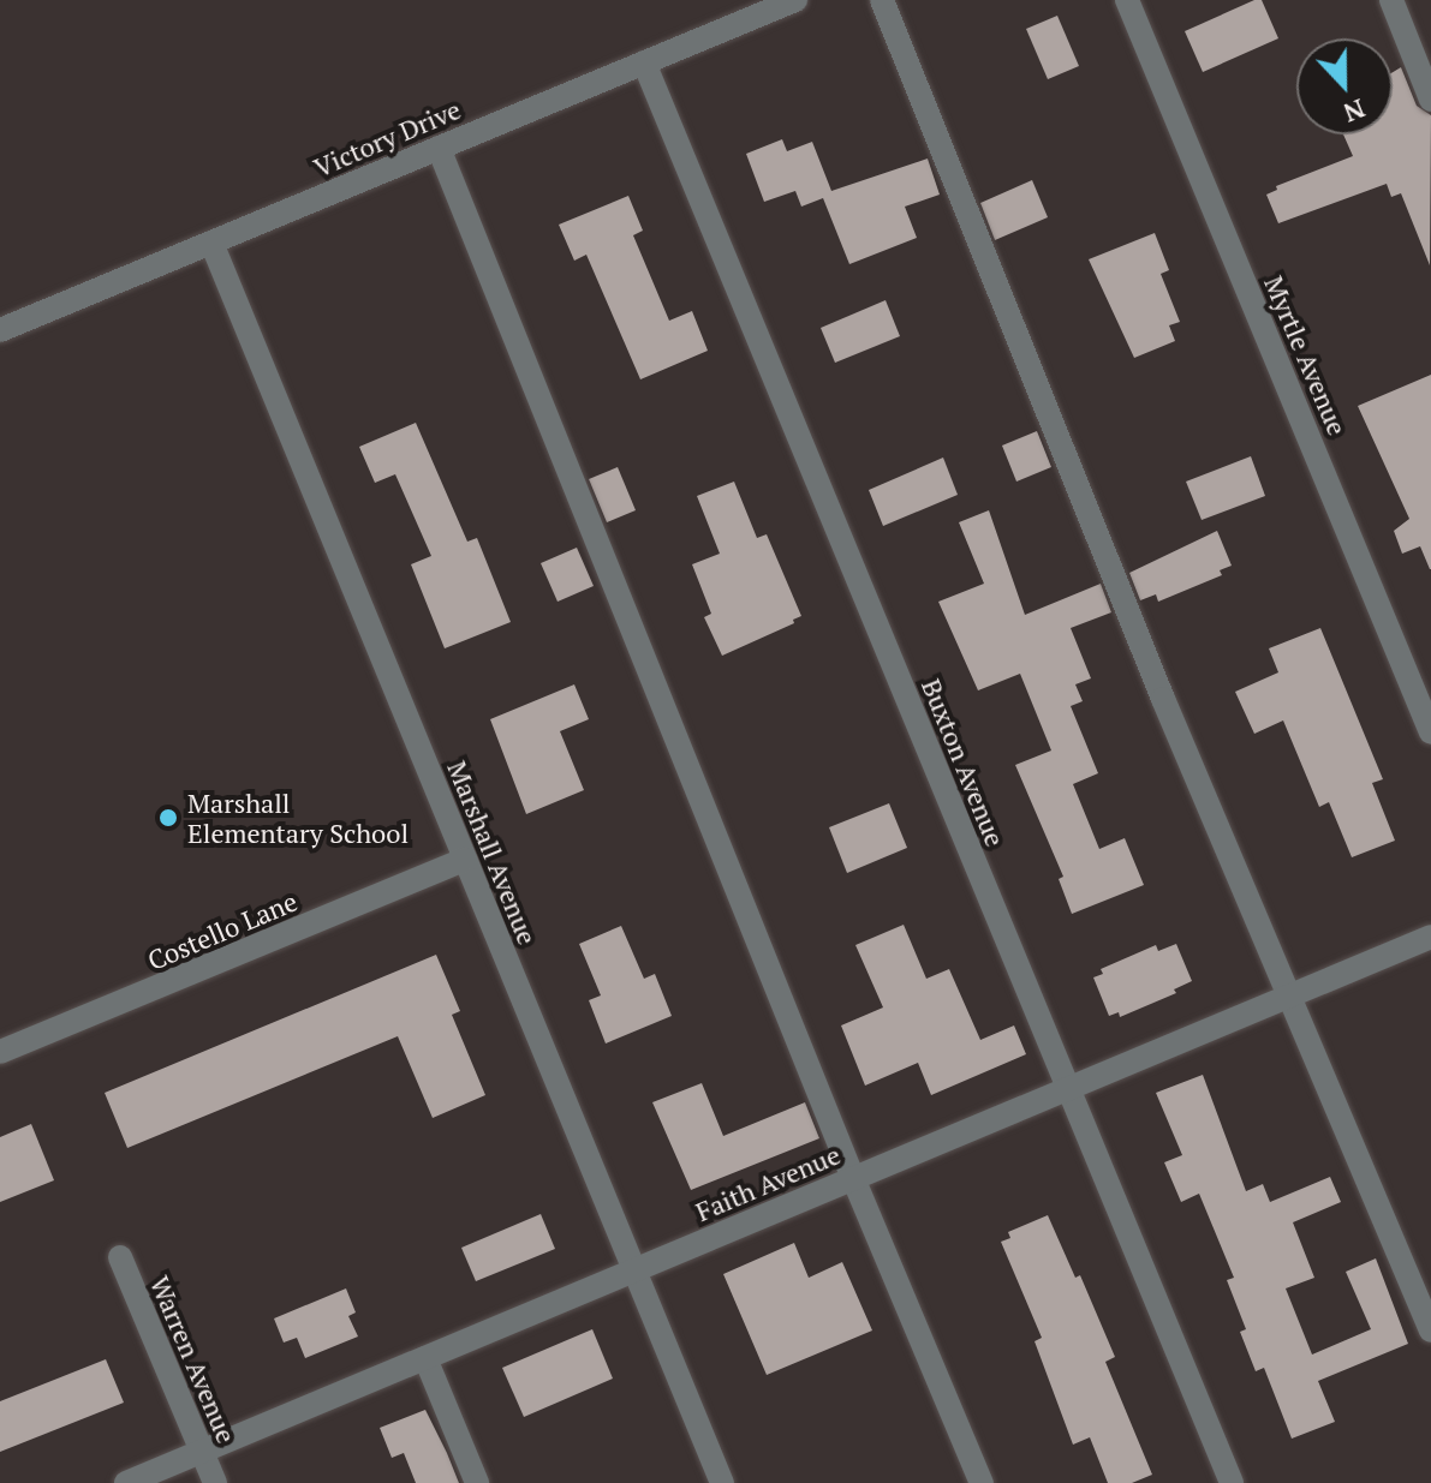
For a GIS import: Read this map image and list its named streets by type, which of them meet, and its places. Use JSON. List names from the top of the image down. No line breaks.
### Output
{"streets":{"street":["Victory Drive","Myrtle Avenue","Buxton Avenue","Marshall Avenue","Costello Lane","Faith Avenue","Warren Avenue"]},"crossings":[["Victory Drive","Buxton Avenue"],["Victory Drive","Marshall Avenue"],["Buxton Avenue","Faith Avenue"],["Marshall Avenue","Costello Lane"],["Marshall Avenue","Faith Avenue"],["Faith Avenue","Warren Avenue"]],"places":["Marshall Elementary School"],"north":"bottom"}
